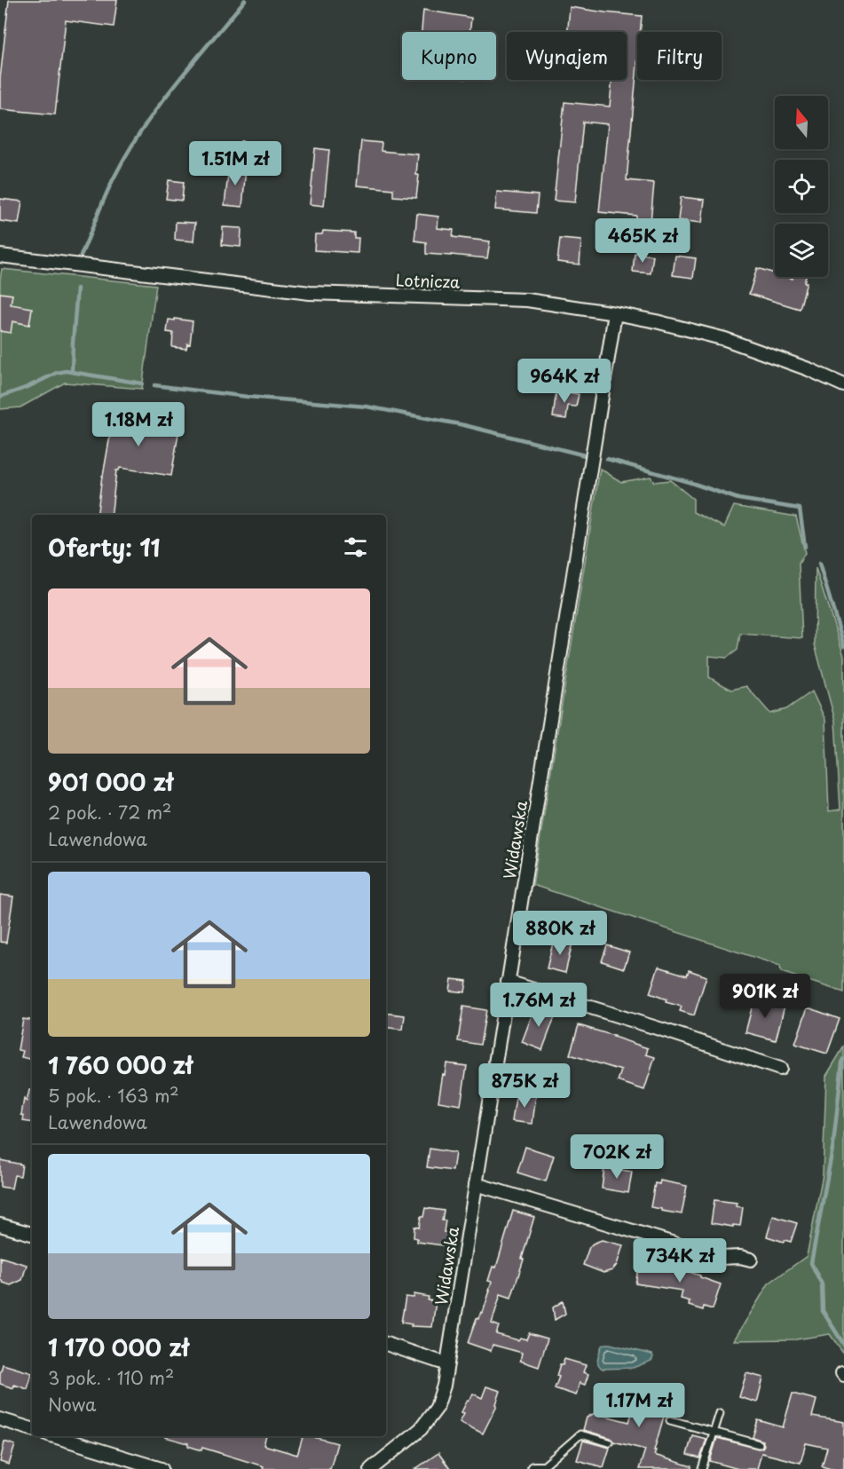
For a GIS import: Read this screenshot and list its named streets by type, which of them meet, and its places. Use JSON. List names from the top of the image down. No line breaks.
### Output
{"streets":{"street":["Lotnicza","Widawska"]},"crossings":[["Lotnicza","Widawska"]],"north":"top","page":{"chip":["Kupno","Wynajem","Filtry"],"price":["1.51M zł","465K zł","964K zł","1.18M zł","880K zł","901K zł","1.76M zł","875K zł","702K zł","734K zł","1.17M zł"],"heading":"Oferty: 11","list":[{"name":"901 000 zł","note":"2 pok. · 72 m² · Lawendowa"},{"name":"1 760 000 zł","note":"5 pok. · 163 m² · Lawendowa"},{"name":"1 170 000 zł","note":"3 pok. · 110 m² · Nowa"}]}}
